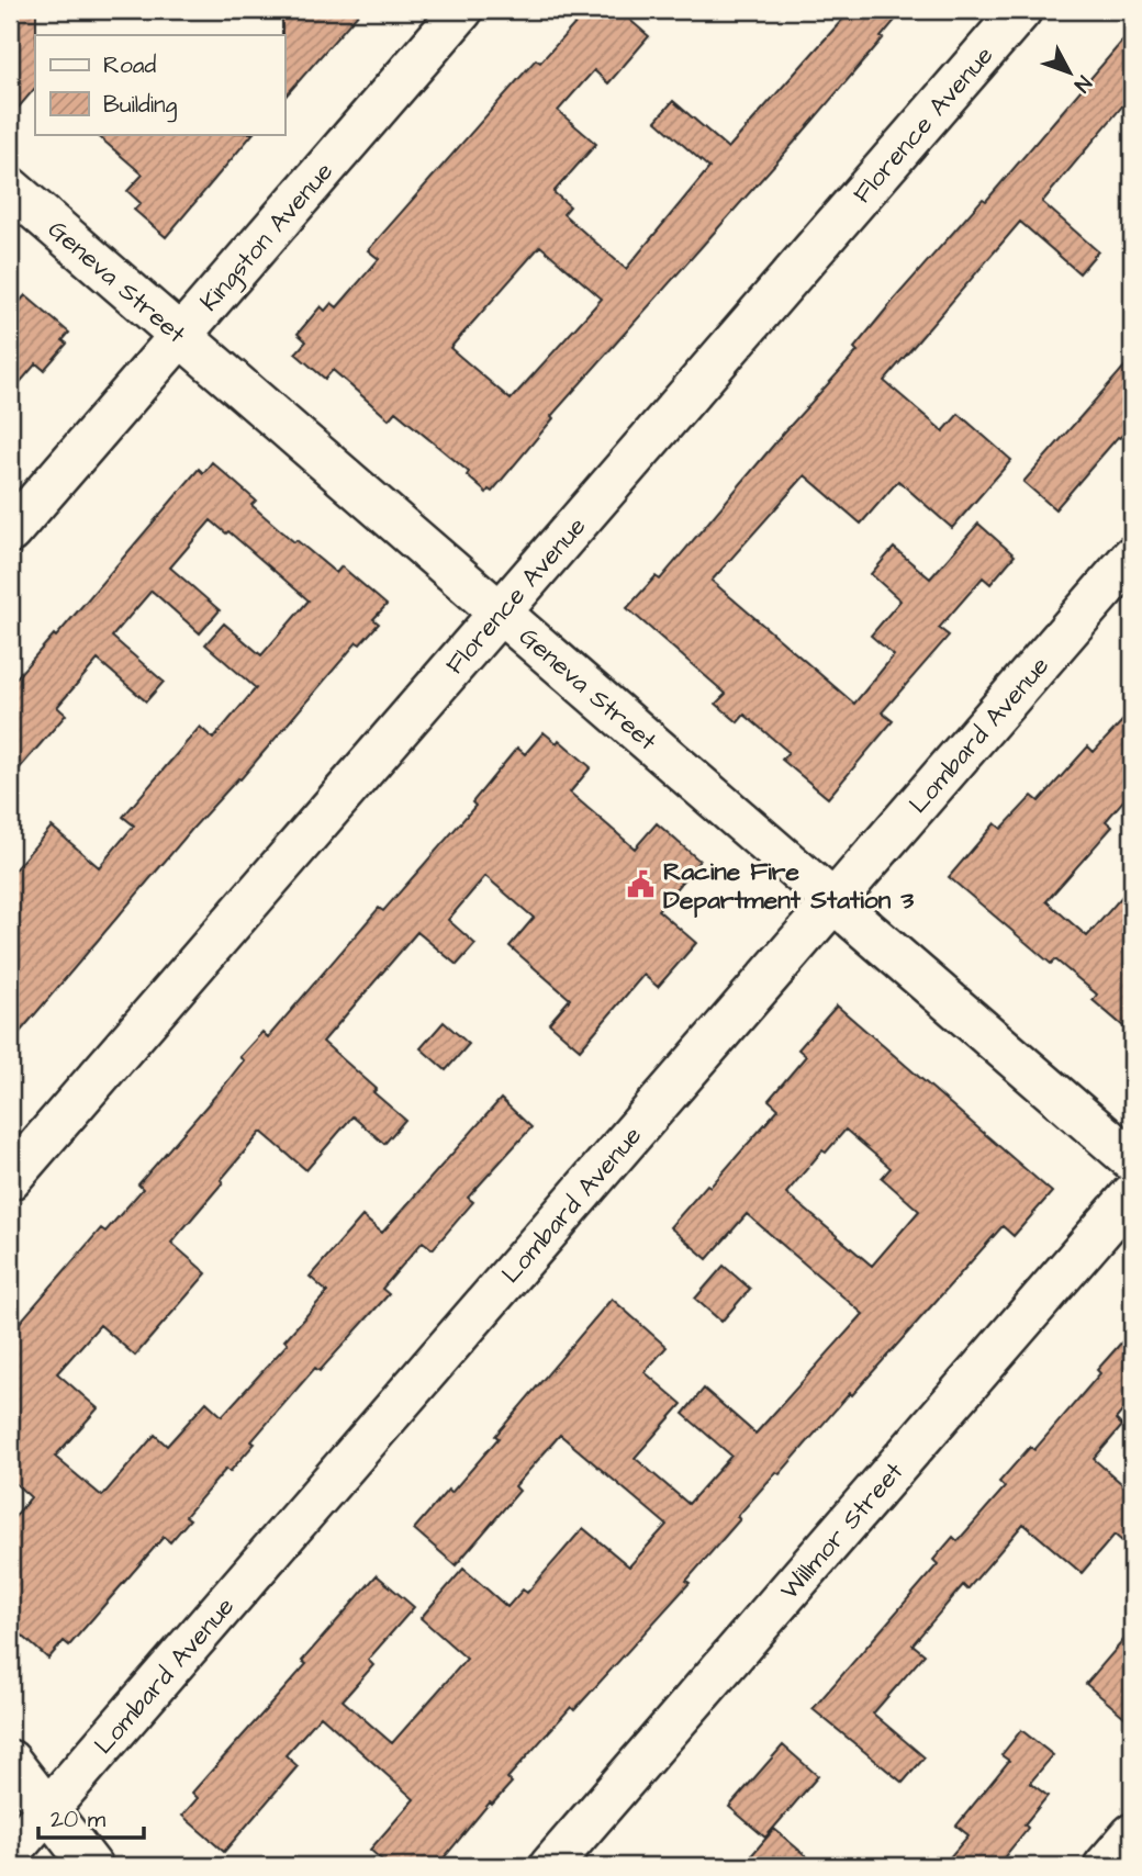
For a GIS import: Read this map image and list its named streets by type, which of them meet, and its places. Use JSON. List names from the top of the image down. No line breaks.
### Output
{"streets":{"street":["Florence Avenue","Kingston Avenue","Geneva Street","Lombard Avenue","Willmor Street"]},"crossings":[["Florence Avenue","Geneva Street"],["Kingston Avenue","Geneva Street"],["Geneva Street","Lombard Avenue"]],"places":{"public building":["Racine Fire Department Station 3"]},"legend":["Road","Building"],"scale_bar":"20 m","north":"bottom right"}
